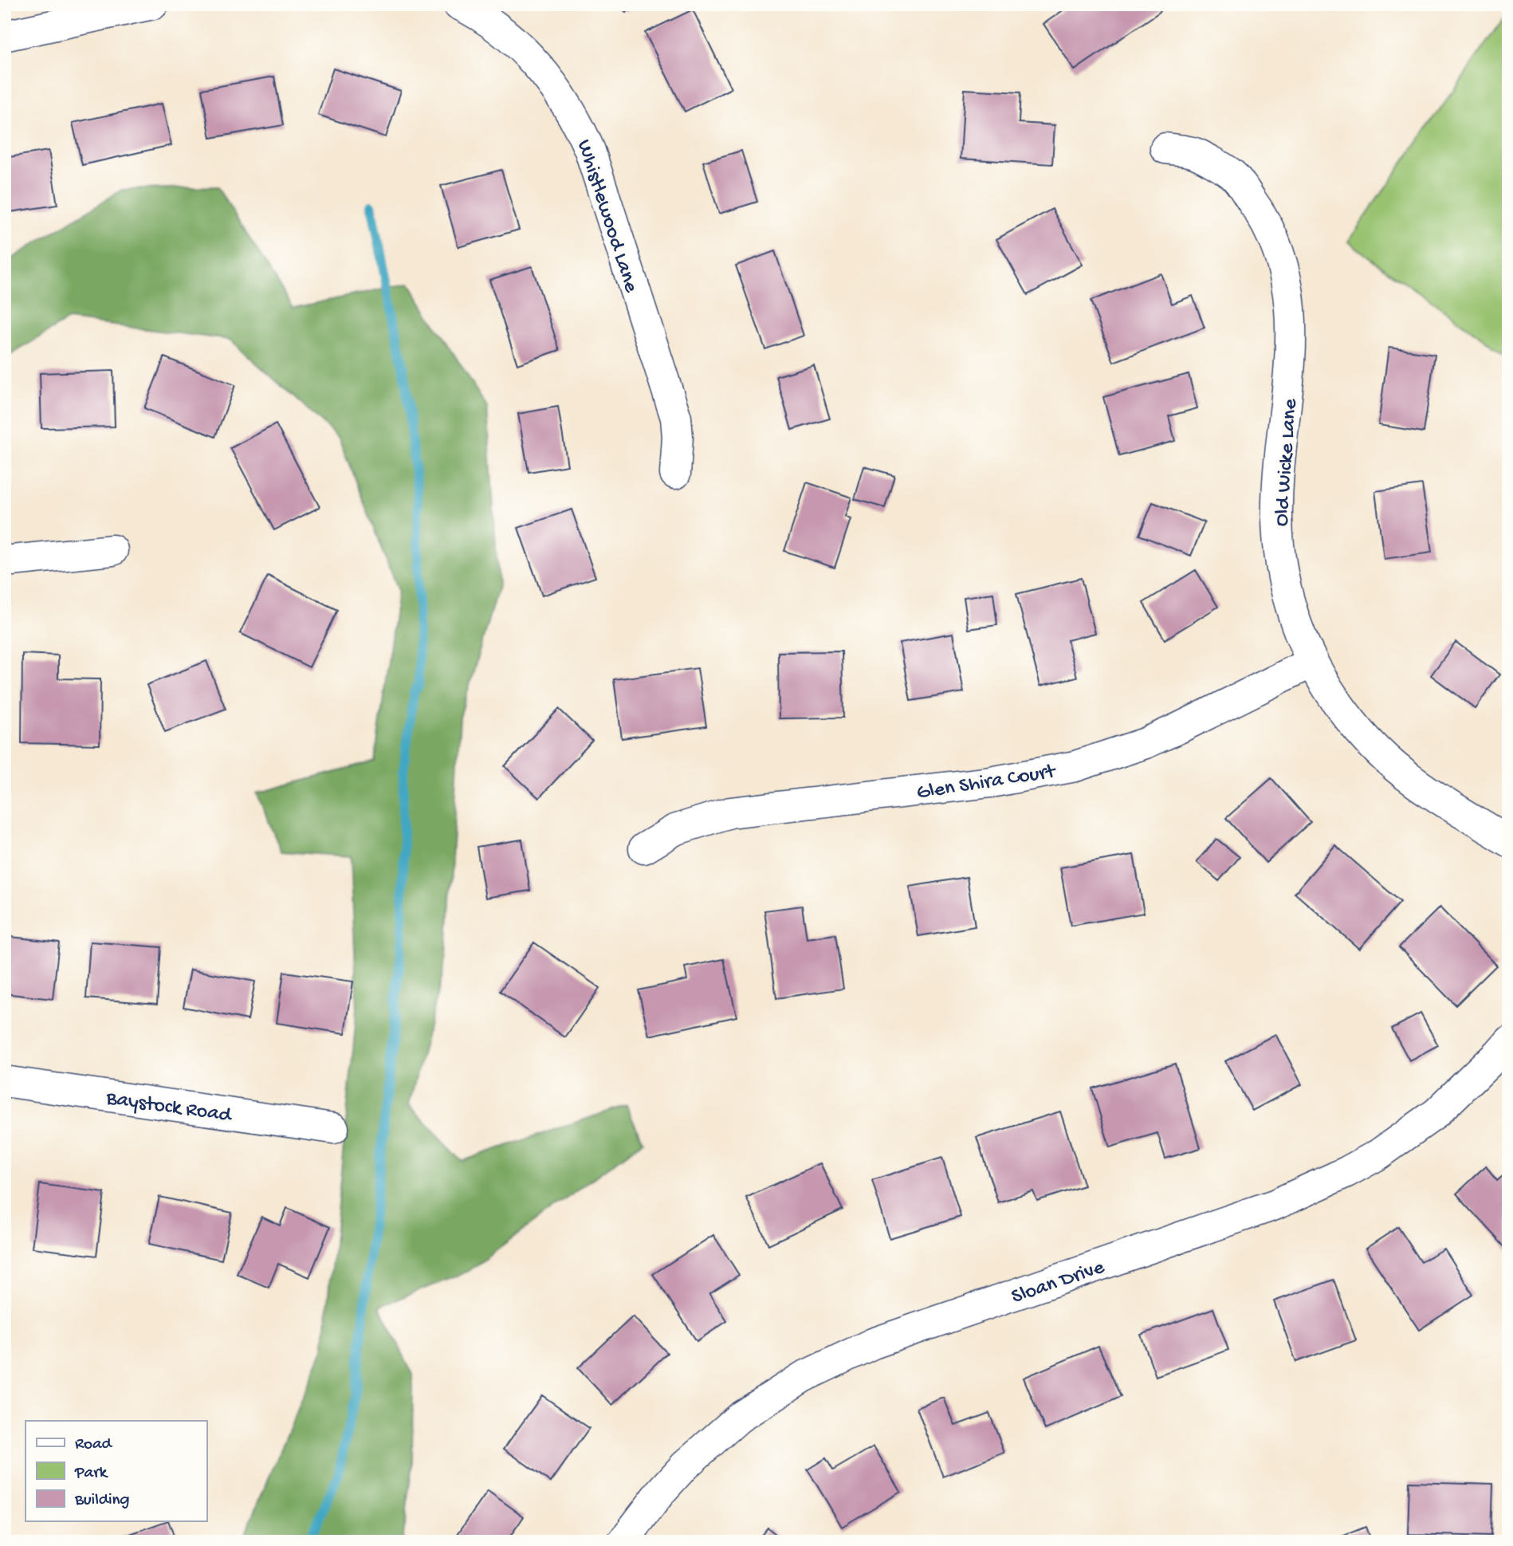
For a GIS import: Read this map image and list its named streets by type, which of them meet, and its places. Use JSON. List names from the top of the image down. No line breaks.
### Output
{"streets":{"street":["Whistlewood Lane","Old Wicke Lane","Glen Shira Court","Baystock Road","Sloan Drive"]},"crossings":[["Old Wicke Lane","Glen Shira Court"]],"legend":["Road","Park","Building"]}
